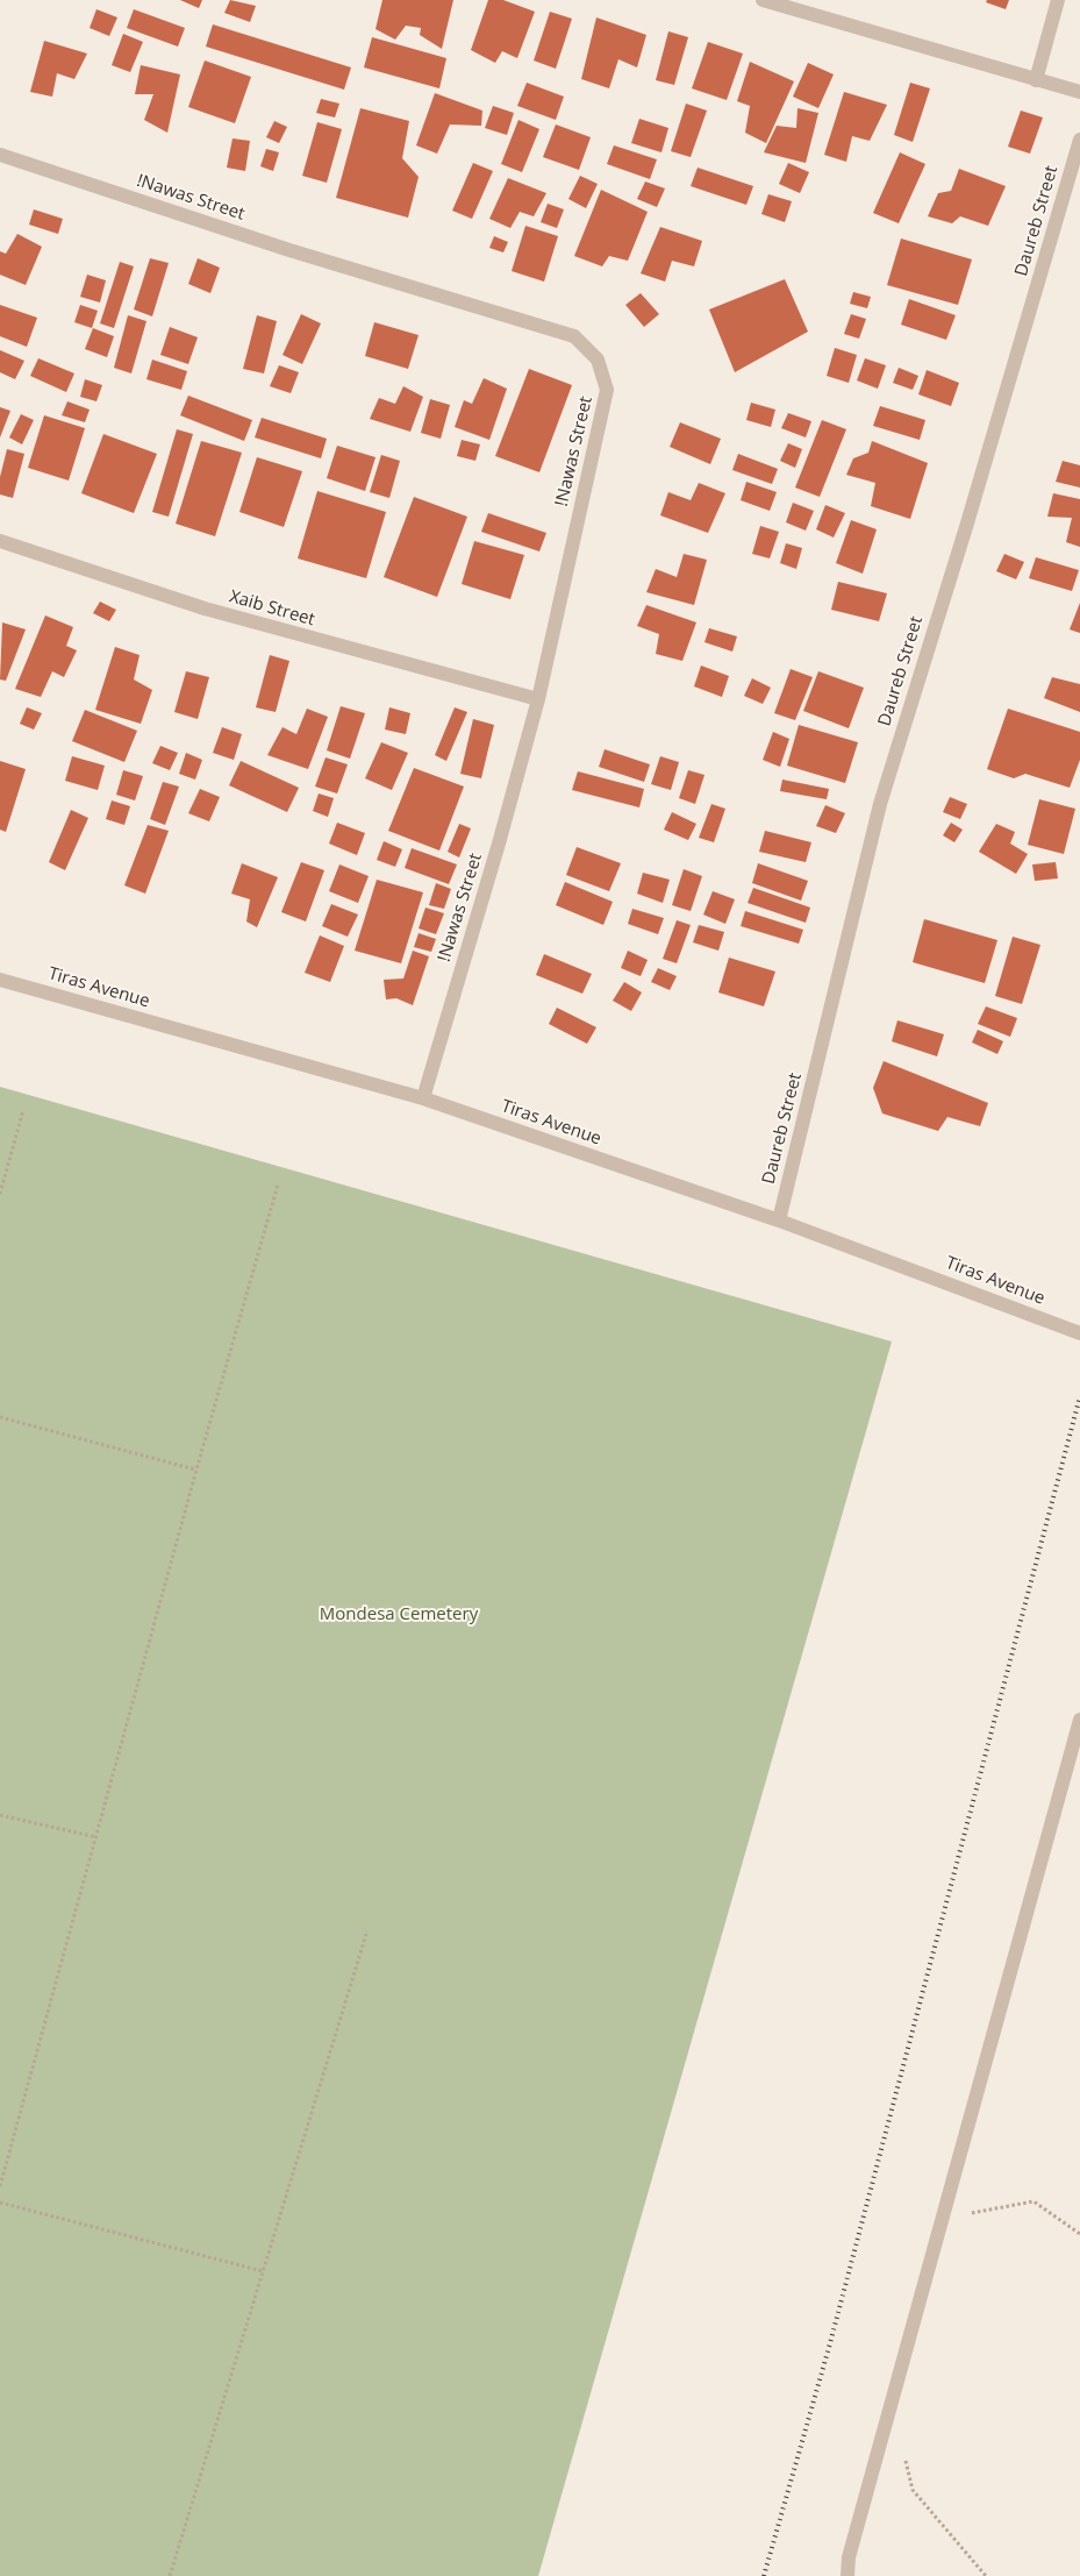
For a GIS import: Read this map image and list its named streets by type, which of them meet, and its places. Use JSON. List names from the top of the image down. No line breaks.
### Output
{"streets":{"street":["!Nawas Street","Daureb Street","Xaib Street","Tiras Avenue"]},"crossings":[["!Nawas Street","Xaib Street"],["!Nawas Street","Tiras Avenue"],["Daureb Street","Tiras Avenue"]],"parks":["Mondesa Cemetery"]}
